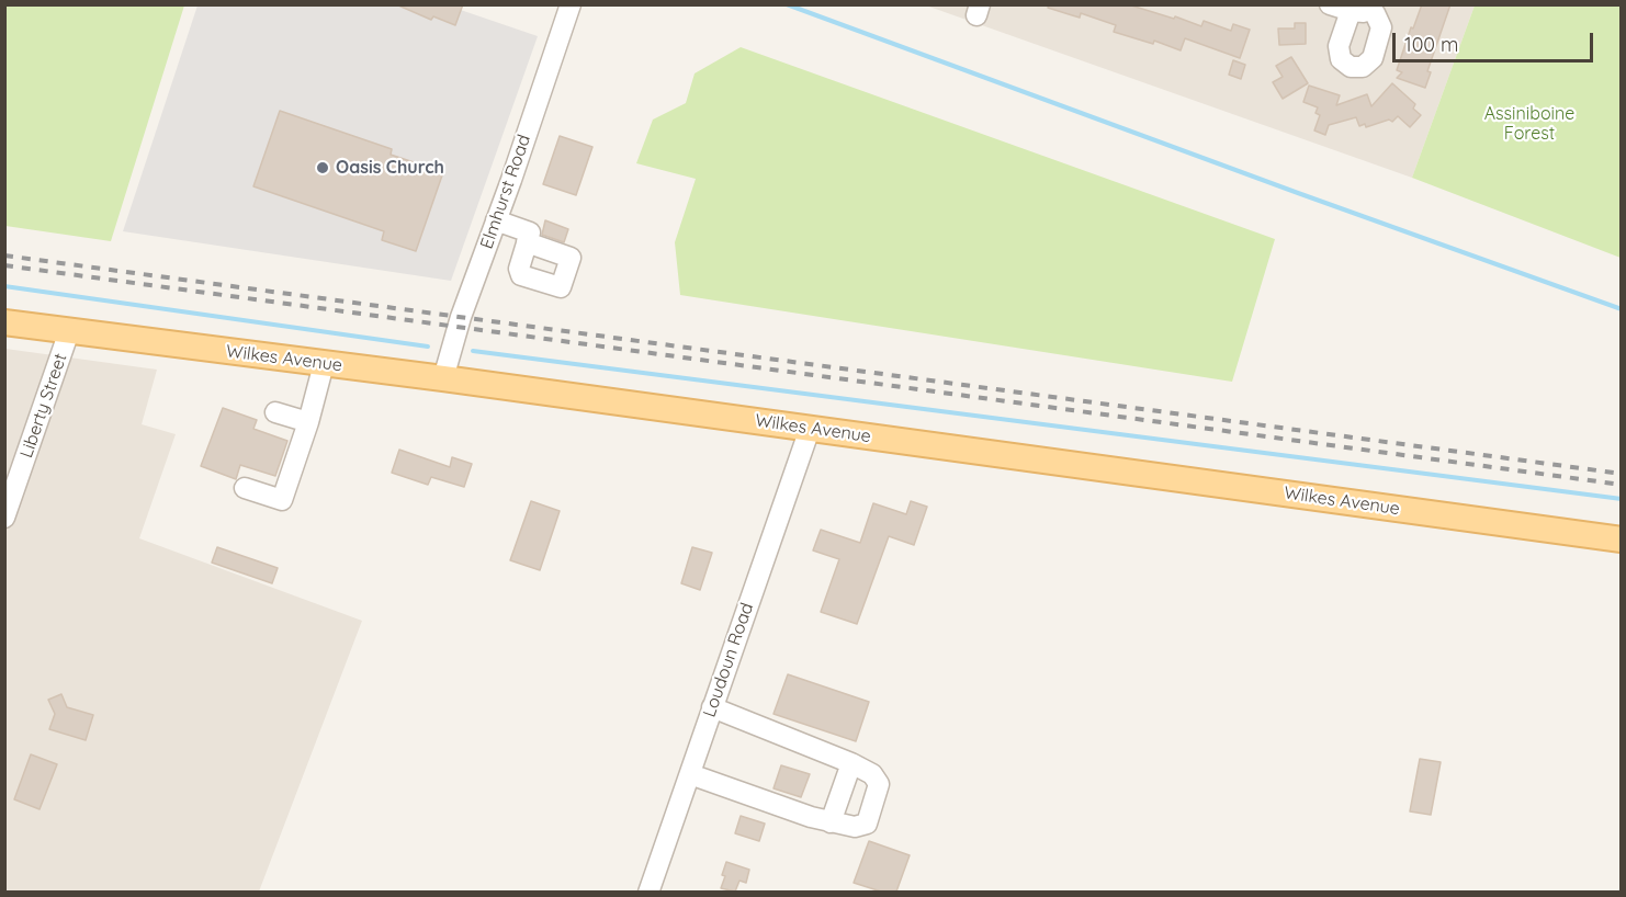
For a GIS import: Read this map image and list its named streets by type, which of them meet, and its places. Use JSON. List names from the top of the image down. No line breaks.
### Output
{"streets":{"main road":["Wilkes Avenue"],"street":["Elmhurst Road","Liberty Street","Loudoun Road"]},"crossings":[["Elmhurst Road","Wilkes Avenue"],["Wilkes Avenue","Liberty Street"],["Wilkes Avenue","Loudoun Road"]],"parks":["Assiniboine Forest"],"places":["Oasis Church"],"scale_bar":"100 m"}
